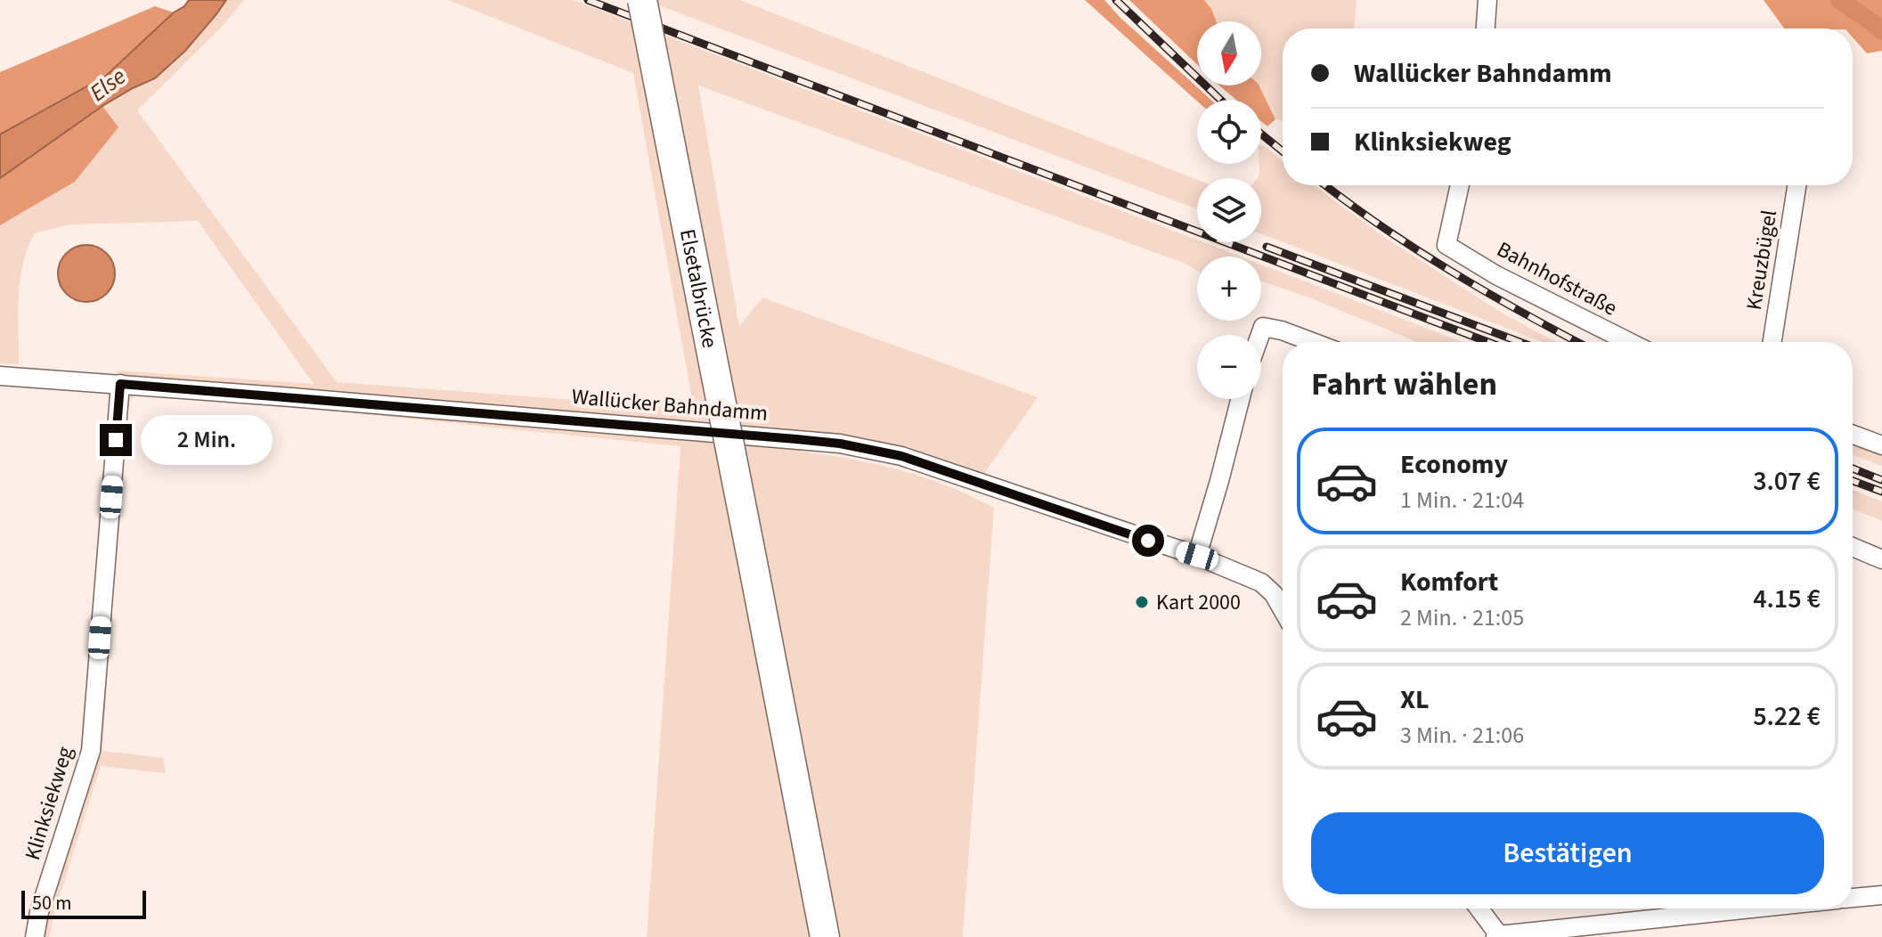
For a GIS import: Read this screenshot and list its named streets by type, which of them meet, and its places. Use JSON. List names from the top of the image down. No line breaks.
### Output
{"streets":{"main road":["Elsetalbrücke"],"street":["Kreuzbügel","Bahnhofstraße","Wallücker Bahndamm","Klinksiekweg"]},"crossings":[["Wallücker Bahndamm","Klinksiekweg"]],"water":["Else"],"places":["Kart 2000"],"scale_bar":"50 m","north":"bottom","page":{"map_buttons":["+","−"],"banner":["Wallücker Bahndamm","Klinksiekweg"],"heading":"Fahrt wählen","bubble":"2 Min.","list":[{"name":"Economy","note":"1 Min. · 21:04","value":"3.07 €"},{"name":"Komfort","note":"2 Min. · 21:05","value":"4.15 €"},{"name":"XL","note":"3 Min. · 21:06","value":"5.22 €"}],"buttons":"Bestätigen","scale":"50 m"}}
